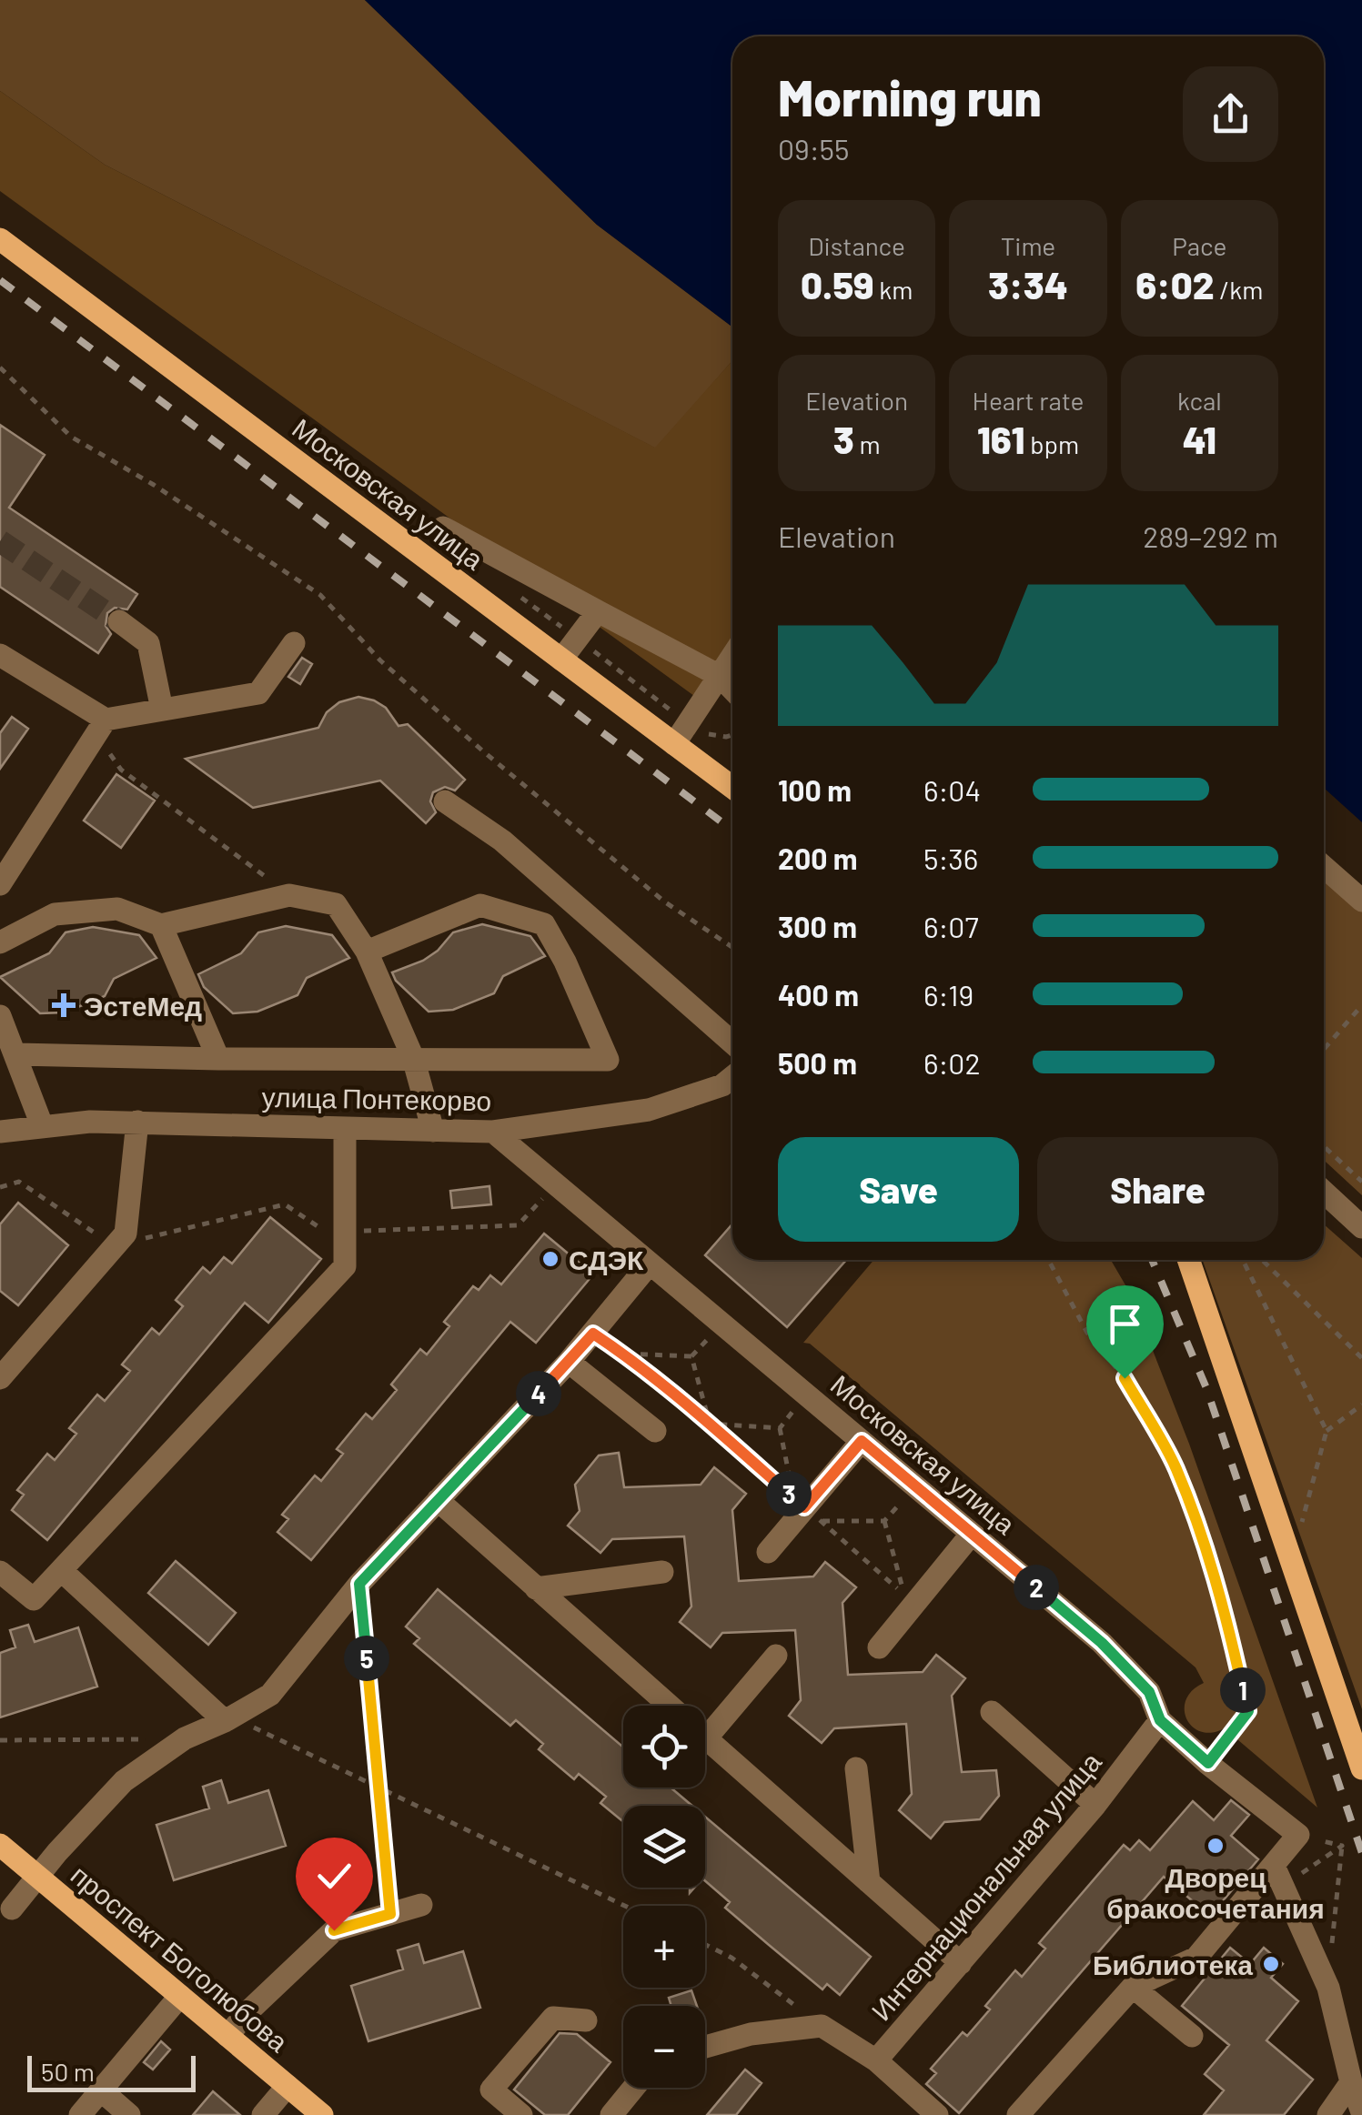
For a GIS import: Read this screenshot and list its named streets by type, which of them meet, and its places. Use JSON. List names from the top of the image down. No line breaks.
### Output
{"streets":{"main road":["Московская улица","проспект Боголюбова"],"street":["улица Понтекорво","Интернациональная улица"]},"crossings":[["Московская улица","улица Понтекорво"],["Московская улица","Интернациональная улица"]],"places":{"health":["ЭстеМед"],"other":["СДЭК","Дворец бракосочетания","Библиотека"]},"scale_bar":"50 m","page":{"heading":["Morning run","09:55"],"stats":[["Distance","0.59 km"],["Time","3:34"],["Pace","6:02 /km"],["Elevation","3 m"],["Heart rate","161 bpm"],["kcal","41"]],"chart":["Elevation","289–292 m"],"list":[{"name":"100 m","note":"6:04"},{"name":"200 m","note":"5:36"},{"name":"300 m","note":"6:07"},{"name":"400 m","note":"6:19"},{"name":"500 m","note":"6:02"}],"buttons":["Save","Share"],"pins":["4","3","2","5","1"],"map_buttons":["+","−"],"scale":"50 m"}}
